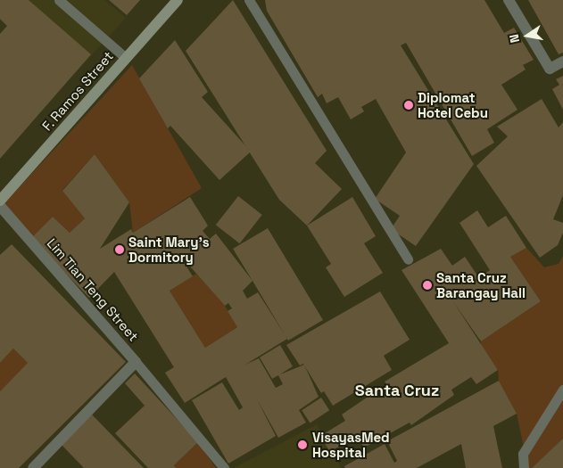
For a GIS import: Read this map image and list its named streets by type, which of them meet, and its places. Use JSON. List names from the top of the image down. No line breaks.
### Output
{"streets":{"street":["F. Ramos Street","Lim Tian Teng Street"]},"districts":["Santa Cruz"],"places":["Diplomat Hotel Cebu","Saint Mary's Dormitory","Santa Cruz Barangay Hall","VisayasMed Hospital"],"north":"left"}
